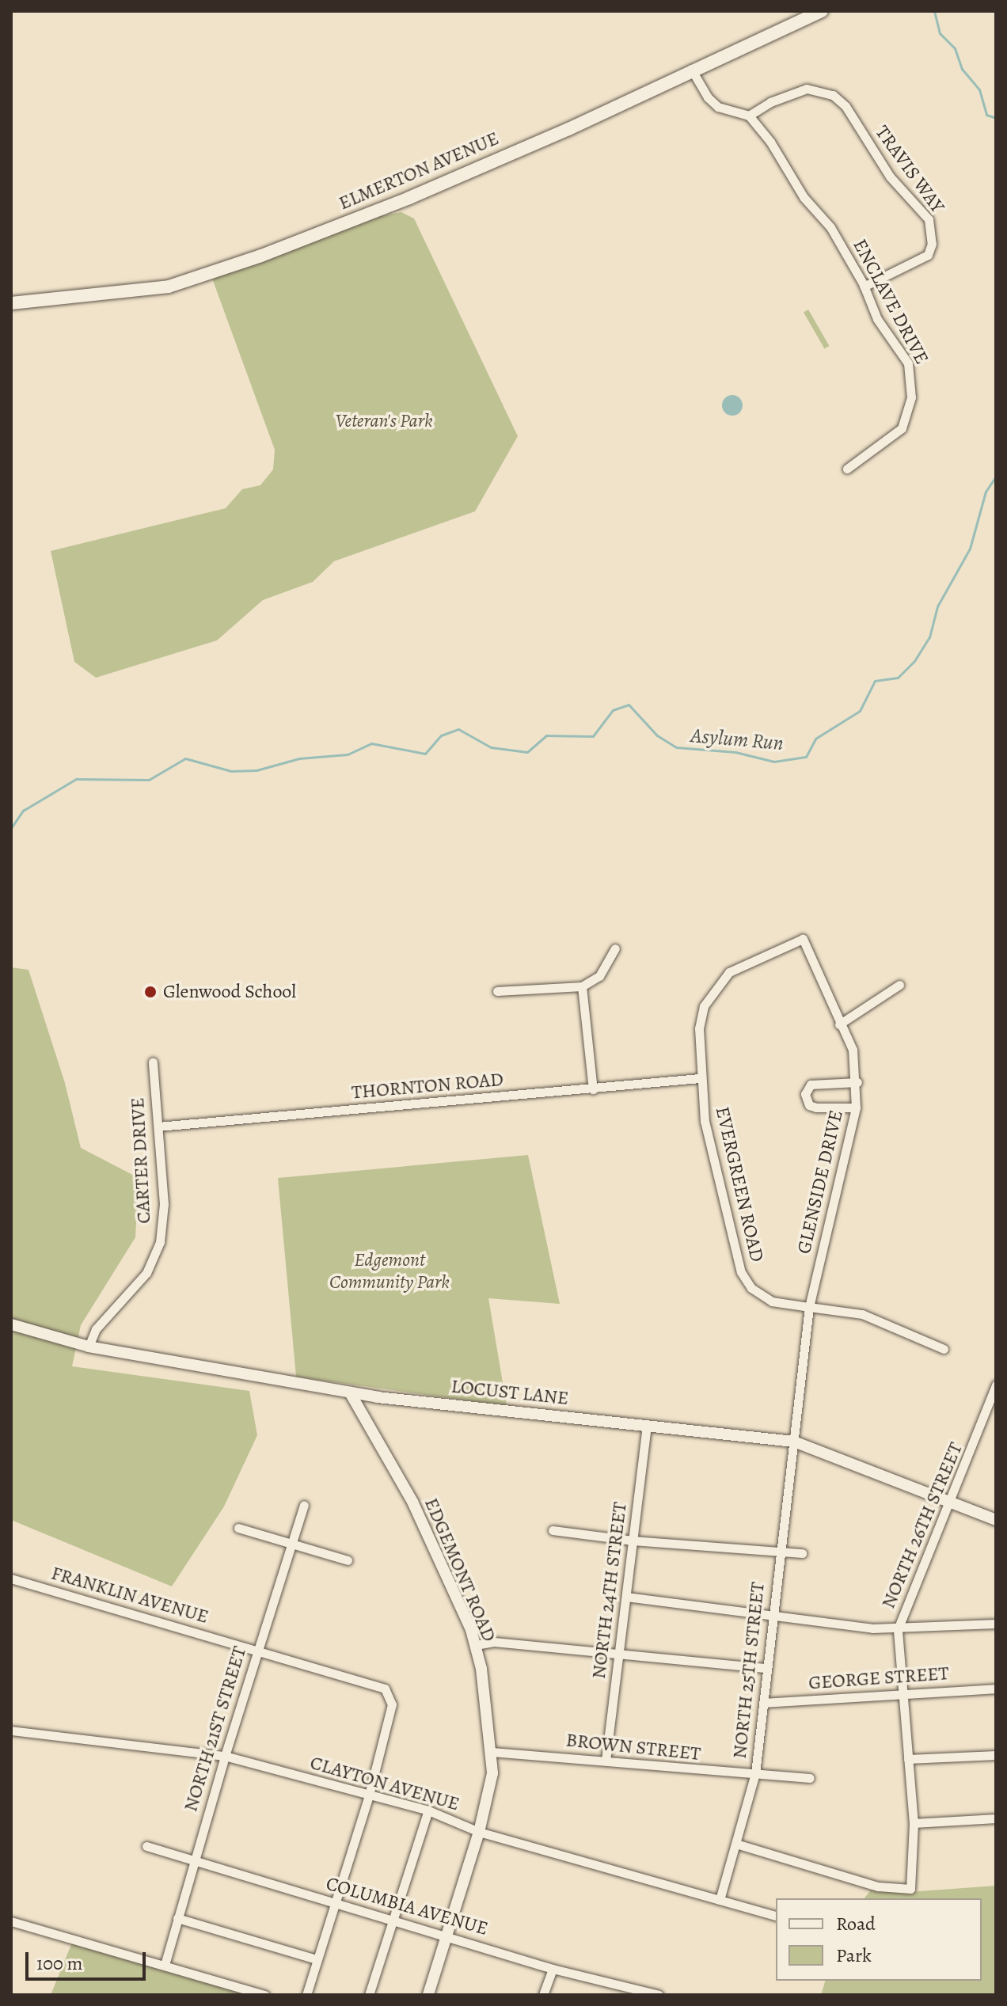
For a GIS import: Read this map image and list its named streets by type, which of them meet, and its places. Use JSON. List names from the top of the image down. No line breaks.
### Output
{"streets":{"main road":["ELMERTON AVENUE"],"street":["TRAVIS WAY","ENCLAVE DRIVE","THORNTON ROAD","CARTER DRIVE","GLENSIDE DRIVE","EVERGREEN ROAD","LOCUST LANE","NORTH 26TH STREET","EDGEMONT ROAD","NORTH 24TH STREET","FRANKLIN AVENUE","NORTH 25TH STREET","GEORGE STREET","NORTH 21ST STREET","BROWN STREET","CLAYTON AVENUE","COLUMBIA AVENUE"]},"crossings":[["TRAVIS WAY","ENCLAVE DRIVE"],["THORNTON ROAD","CARTER DRIVE"],["THORNTON ROAD","EVERGREEN ROAD"],["CARTER DRIVE","LOCUST LANE"],["GLENSIDE DRIVE","EVERGREEN ROAD"],["GLENSIDE DRIVE","LOCUST LANE"],["GLENSIDE DRIVE","NORTH 25TH STREET"],["LOCUST LANE","NORTH 26TH STREET"],["LOCUST LANE","EDGEMONT ROAD"],["LOCUST LANE","NORTH 24TH STREET"],["LOCUST LANE","NORTH 25TH STREET"],["NORTH 26TH STREET","NORTH 25TH STREET"],["NORTH 26TH STREET","GEORGE STREET"],["EDGEMONT ROAD","BROWN STREET"],["EDGEMONT ROAD","CLAYTON AVENUE"],["EDGEMONT ROAD","COLUMBIA AVENUE"],["NORTH 24TH STREET","BROWN STREET"],["FRANKLIN AVENUE","NORTH 21ST STREET"],["FRANKLIN AVENUE","CLAYTON AVENUE"],["NORTH 25TH STREET","GEORGE STREET"],["NORTH 25TH STREET","BROWN STREET"],["NORTH 25TH STREET","CLAYTON AVENUE"],["NORTH 21ST STREET","CLAYTON AVENUE"],["NORTH 21ST STREET","COLUMBIA AVENUE"]],"water":["Asylum Run"],"parks":["Veteran's Park","Edgemont Community Park"],"places":["Glenwood School"],"legend":["Road","Park"],"scale_bar":"100 m"}
